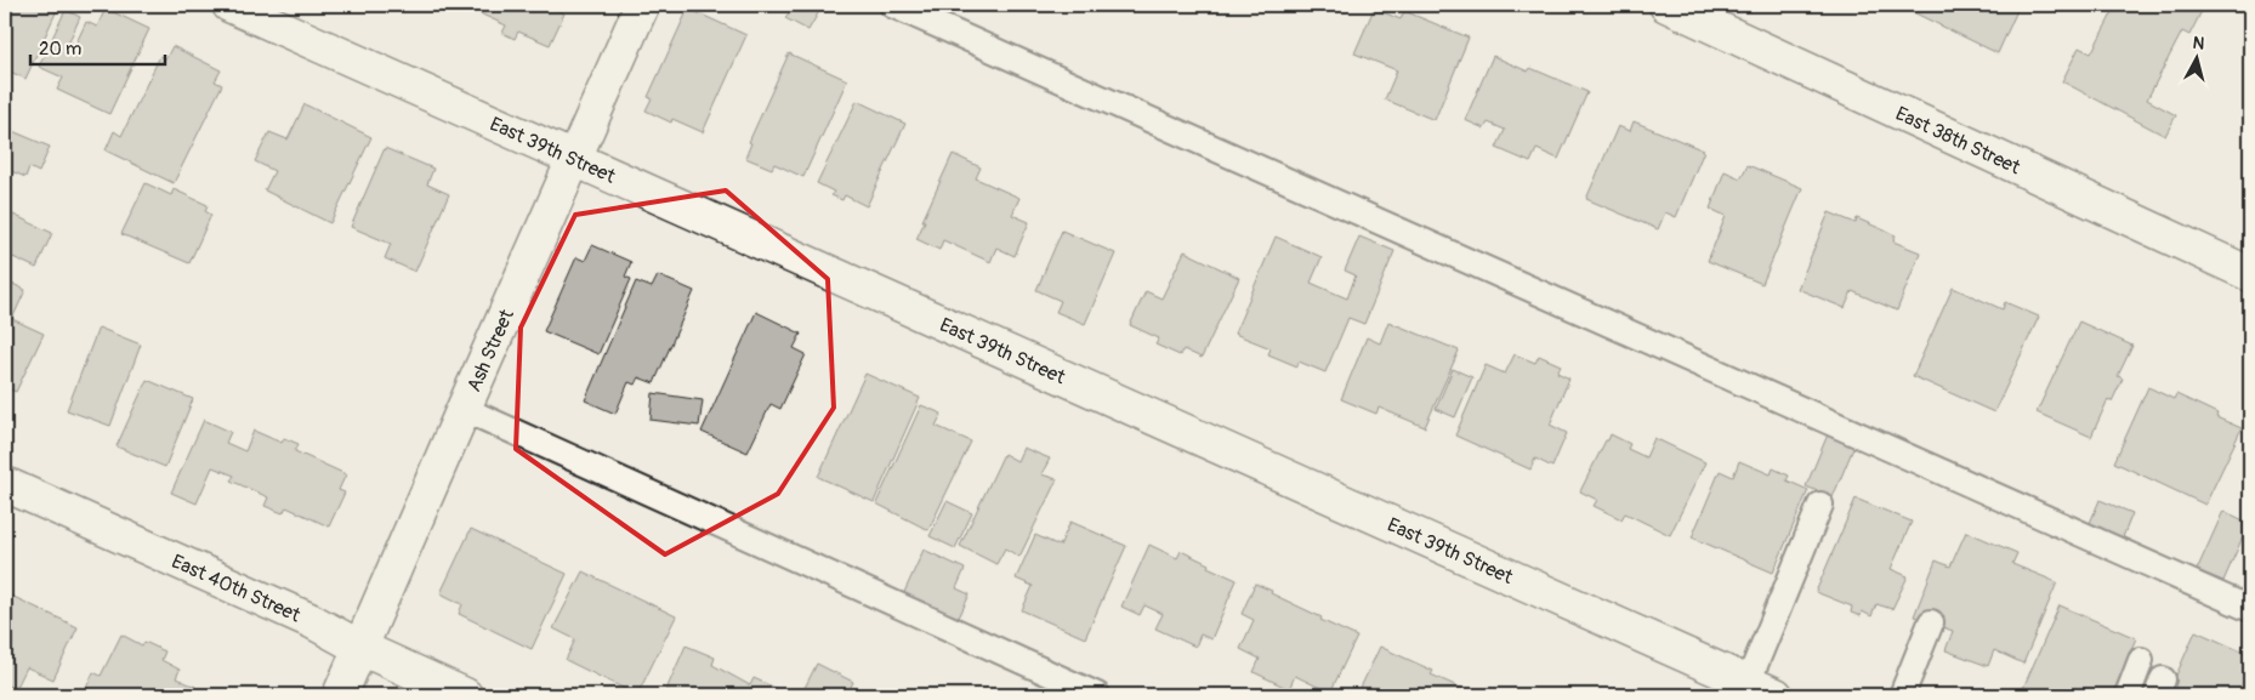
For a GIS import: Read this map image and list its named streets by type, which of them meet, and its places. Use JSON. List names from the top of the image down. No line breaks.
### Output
{"streets":{"street":["East 38th Street","East 39th Street","Ash Street","East 40th Street"]},"crossings":[["East 39th Street","Ash Street"],["Ash Street","East 40th Street"]],"scale_bar":"20 m","north":"top"}
